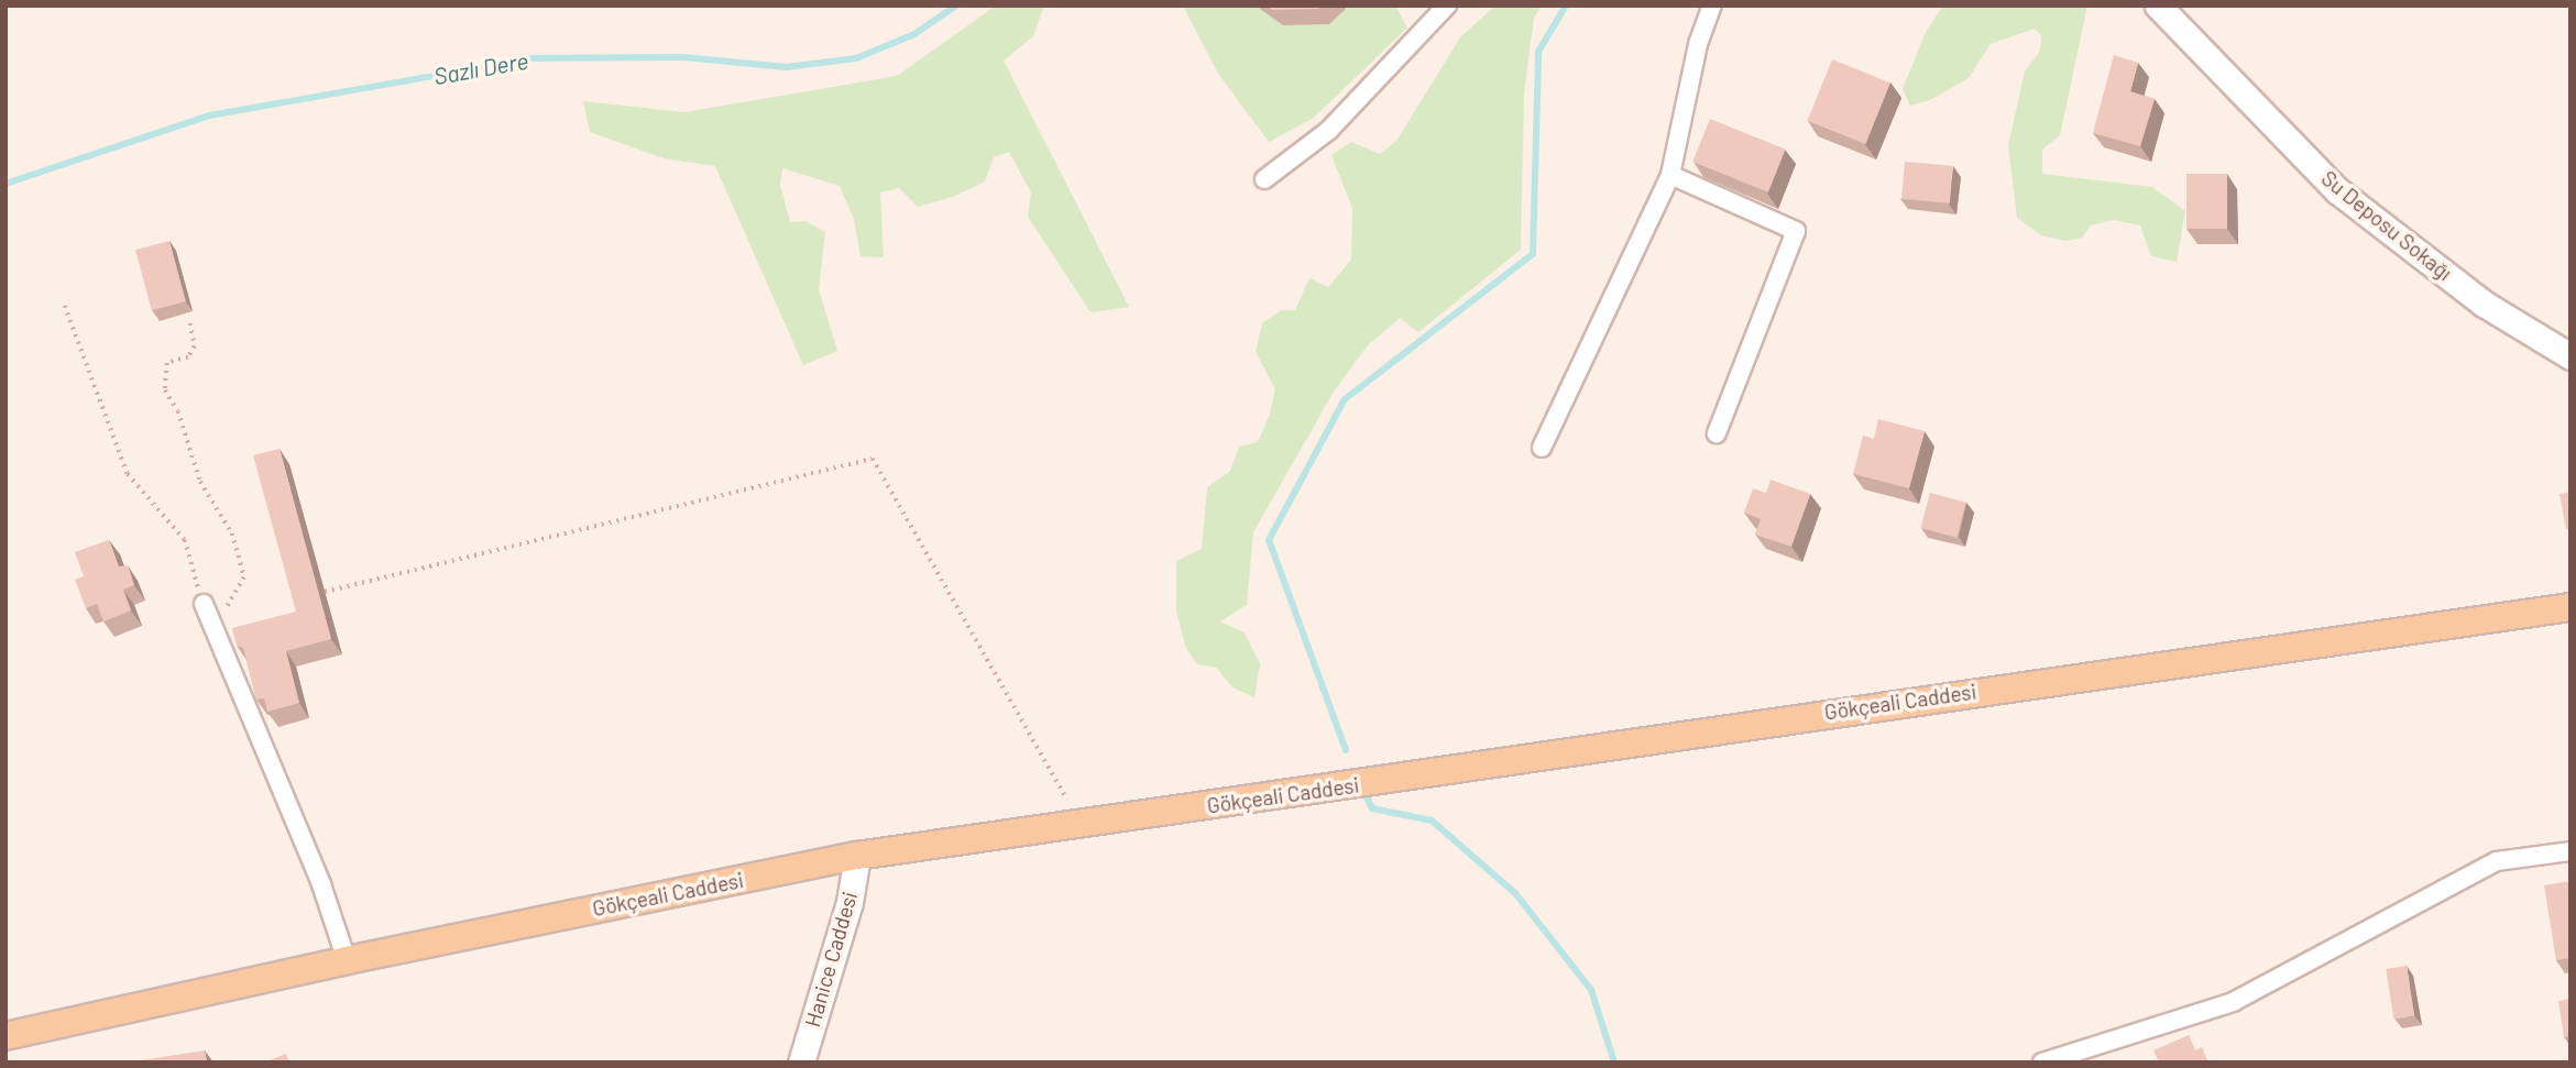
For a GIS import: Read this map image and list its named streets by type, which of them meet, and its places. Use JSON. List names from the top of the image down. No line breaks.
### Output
{"streets":{"main road":["Gökçeali Caddesi"],"street":["Su Deposu Sokağı","Hanice Caddesi"]},"crossings":[["Gökçeali Caddesi","Hanice Caddesi"]],"water":["Sazlı Dere"]}
